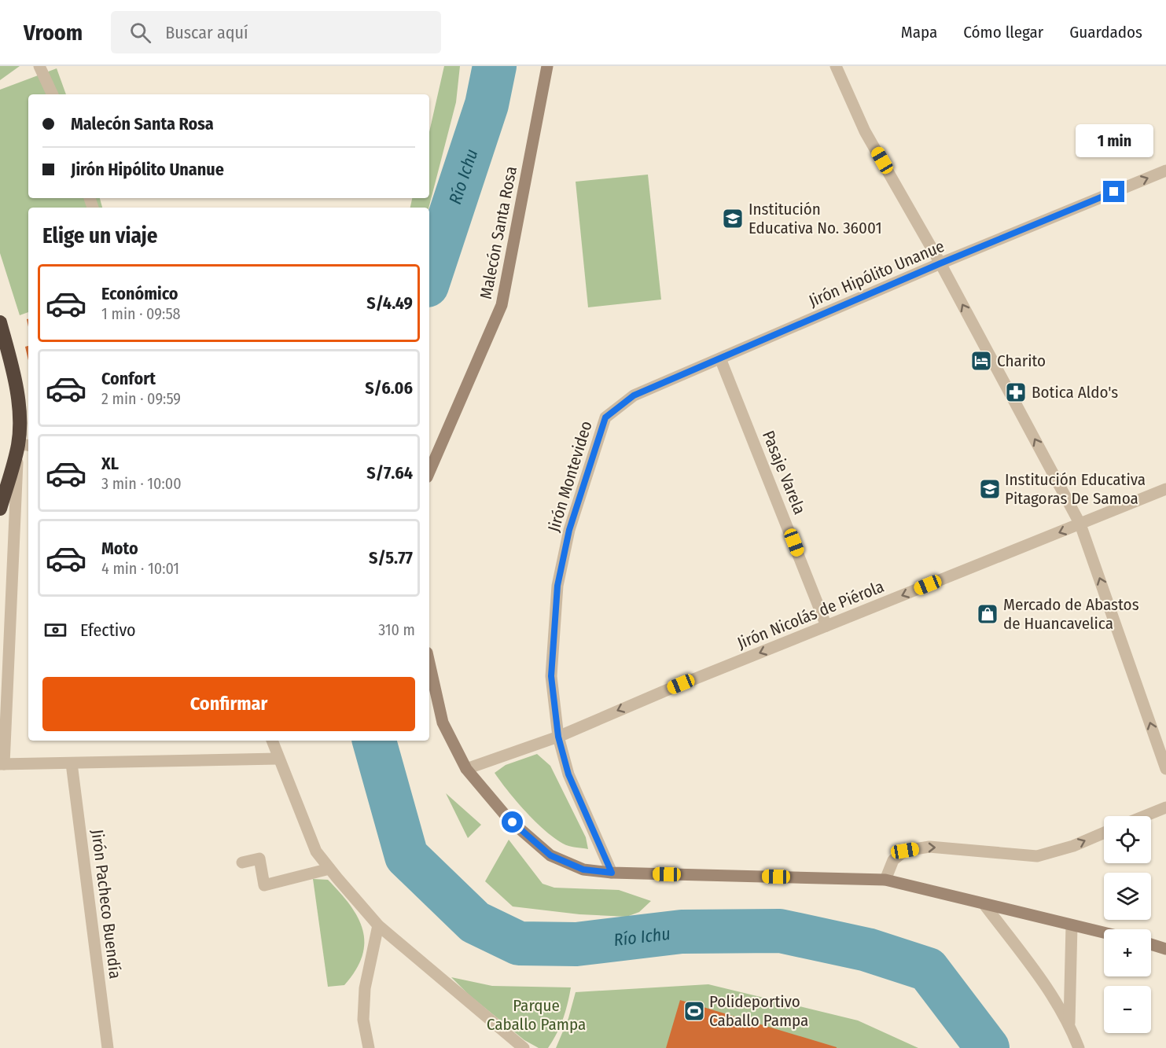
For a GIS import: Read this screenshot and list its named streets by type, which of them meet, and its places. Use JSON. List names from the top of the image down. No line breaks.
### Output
{"streets":{"main road":["Malecón Santa Rosa"],"street":["Jirón Hipólito Unanue","Pasaje Varela","Jirón Montevideo","Jirón Nicolás de Piérola","Jirón Pacheco Buendía"]},"crossings":[["Jirón Hipólito Unanue","Pasaje Varela"],["Jirón Hipólito Unanue","Jirón Montevideo"],["Pasaje Varela","Jirón Nicolás de Piérola"],["Jirón Montevideo","Jirón Nicolás de Piérola"]],"one_way":["Jirón Hipólito Unanue","Jirón Nicolás de Piérola"],"water":["Río Ichu"],"parks":["Parque Caballo Pampa"],"places":{"school or university":["Institución Educativa No. 36001","Institución Educativa Pitagoras De Samoa"],"hotel":["Charito"],"pharmacy":["Botica Aldo's"],"shop":["Mercado de Abastos de Huancavelica"],"sports":["Polideportivo Caballo Pampa"]},"page":{"header":"Vroom","search":"Buscar aquí","nav":["Mapa","Cómo llegar","Guardados"],"banner":["Malecón Santa Rosa","Jirón Hipólito Unanue"],"bubble":"1 min","heading":"Elige un viaje","list":[{"name":"Económico","note":"1 min · 09:58","value":"S/4.49"},{"name":"Confort","note":"2 min · 09:59","value":"S/6.06"},{"name":"XL","note":"3 min · 10:00","value":"S/7.64"},{"name":"Moto","note":"4 min · 10:01","value":"S/5.77"}],"pay":["Efectivo","310 m"],"buttons":"Confirmar","map_buttons":["+","−"]}}
